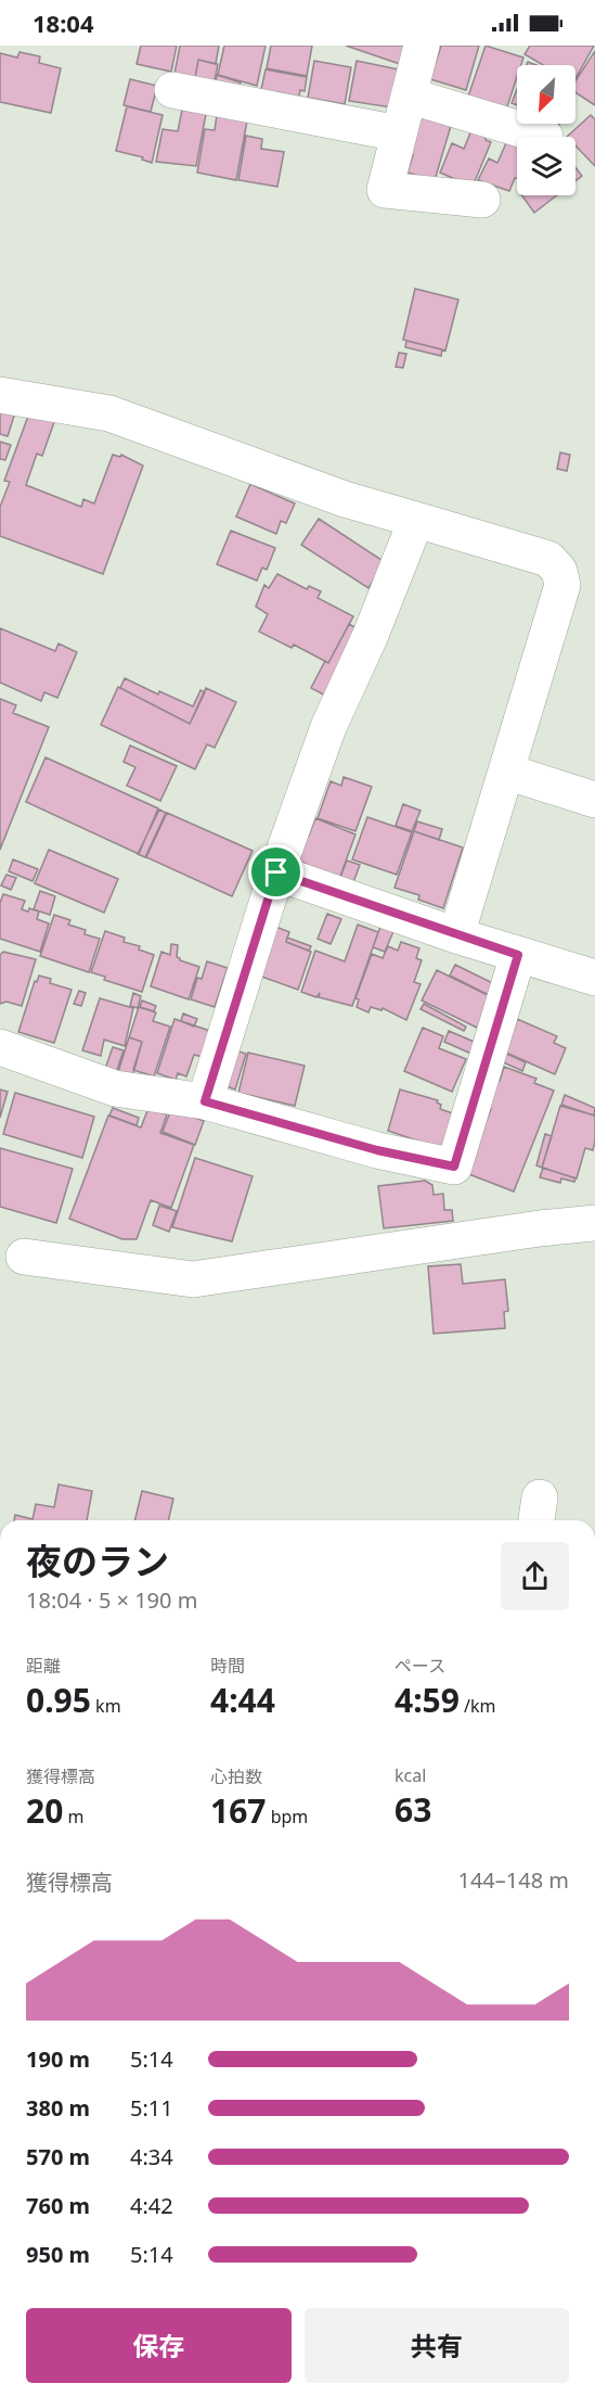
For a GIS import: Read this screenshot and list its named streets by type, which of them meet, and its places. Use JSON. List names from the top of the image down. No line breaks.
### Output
{"north":"bottom left","page":{"status":"18:04","heading":["夜のラン","18:04 · 5 × 190 m"],"stats":[["距離","0.95 km"],["時間","4:44"],["ペース","4:59 /km"],["獲得標高","20 m"],["心拍数","167 bpm"],["kcal","63"]],"chart":["獲得標高","144–148 m"],"list":[{"name":"190 m","note":"5:14"},{"name":"380 m","note":"5:11"},{"name":"570 m","note":"4:34"},{"name":"760 m","note":"4:42"},{"name":"950 m","note":"5:14"}],"buttons":["保存","共有"]}}
